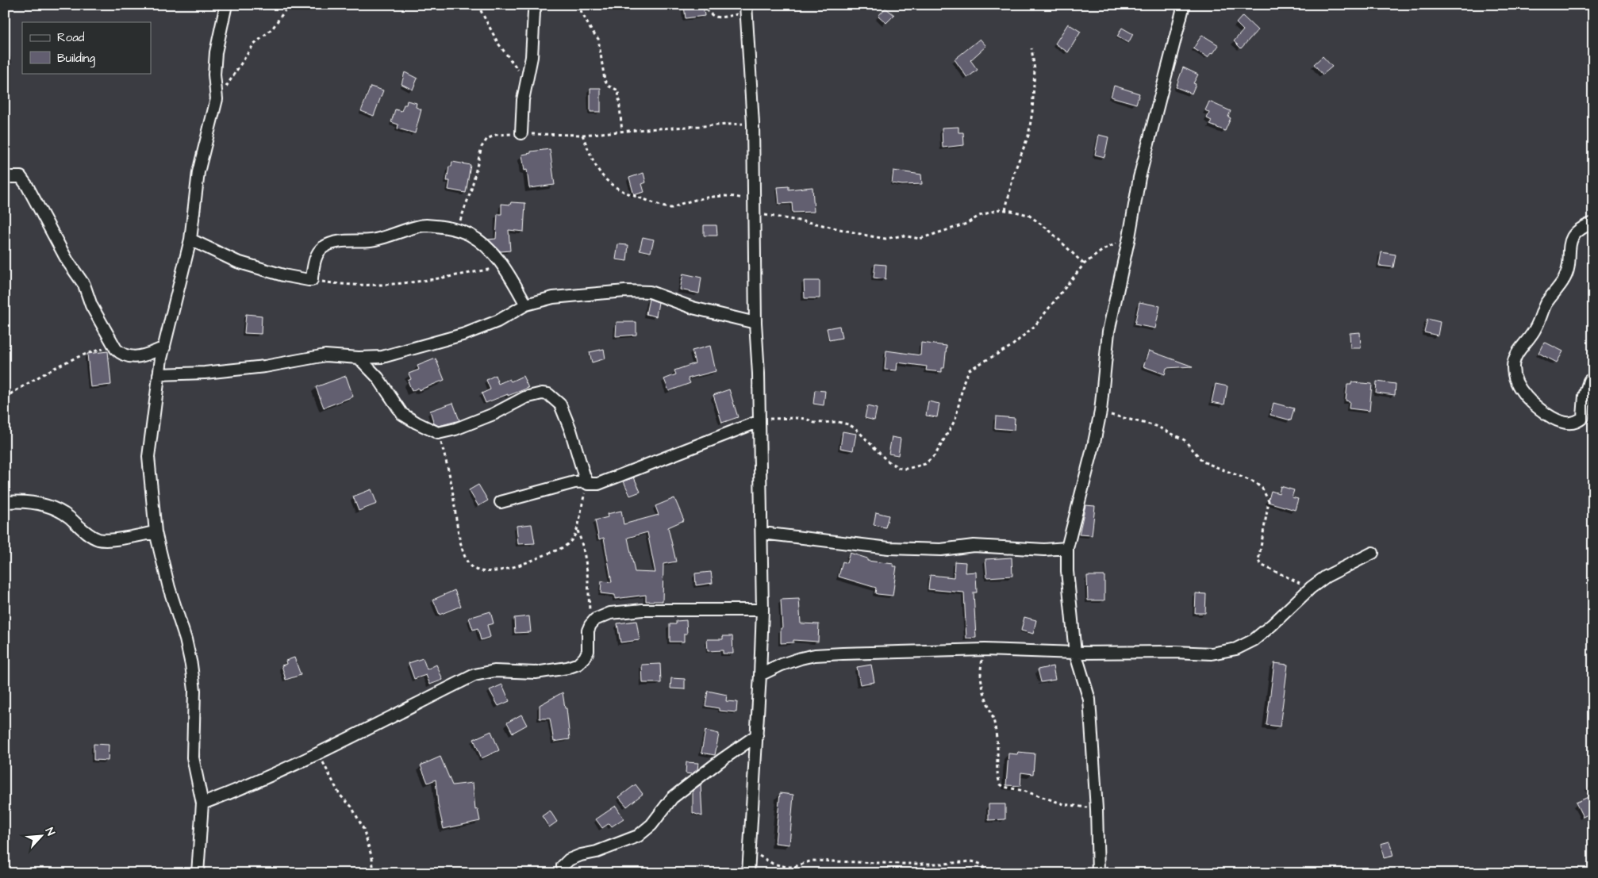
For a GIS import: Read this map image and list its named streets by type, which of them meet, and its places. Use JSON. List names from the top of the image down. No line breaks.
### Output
{"legend":["Road","Building"],"north":"top right"}
